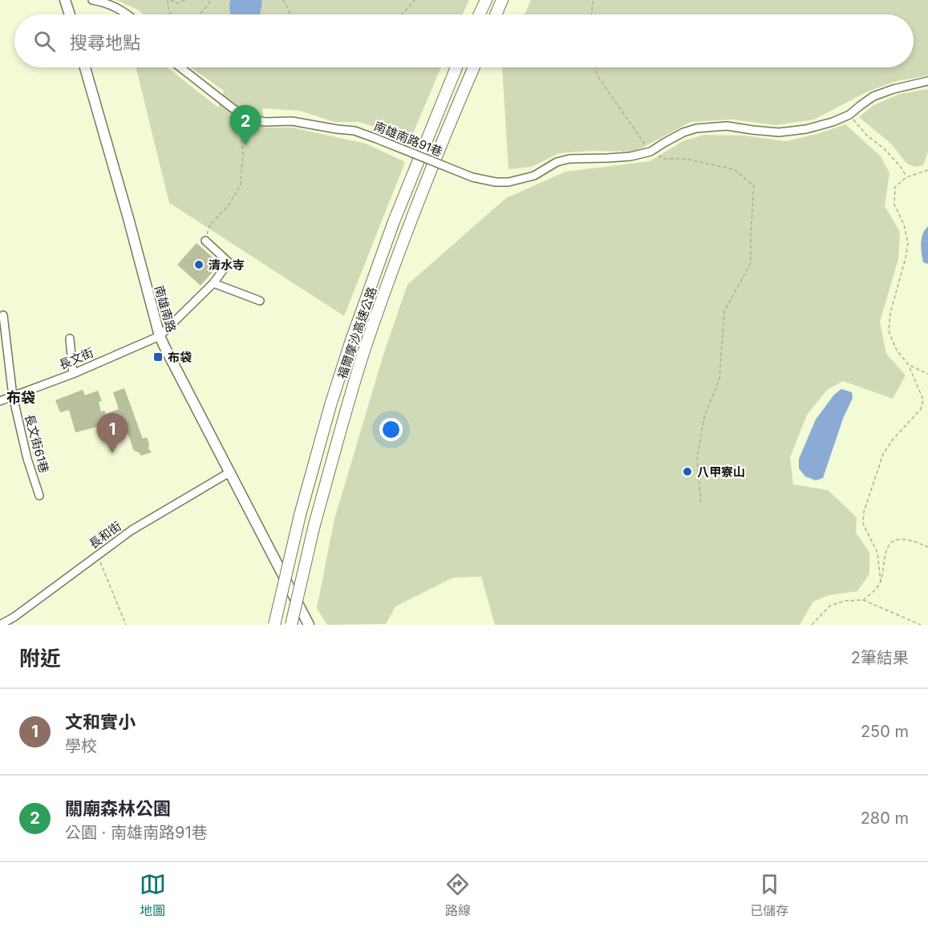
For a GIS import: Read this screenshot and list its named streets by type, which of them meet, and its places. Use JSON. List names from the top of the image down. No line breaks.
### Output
{"streets":{"highway":["福爾摩沙高速公路"],"main road":["南雄南路"],"street":["南雄南路91巷","長文街","長文街61巷","長和街"]},"crossings":[["南雄南路","長文街"],["南雄南路","長和街"],["長文街","長文街61巷"]],"districts":["布袋"],"places":{"other":["清水寺","八甲寮山"],"transit":["布袋"]},"page":{"search":"搜尋地點","pins":["2","1"],"heading":["附近","2筆結果"],"list":[{"mark":"1","name":"文和實小","note":"學校","value":"250 m"},{"mark":"2","name":"關廟森林公園","note":"公園 · 南雄南路91巷","value":"280 m"}],"nav":["地圖","路線","已儲存"]}}
